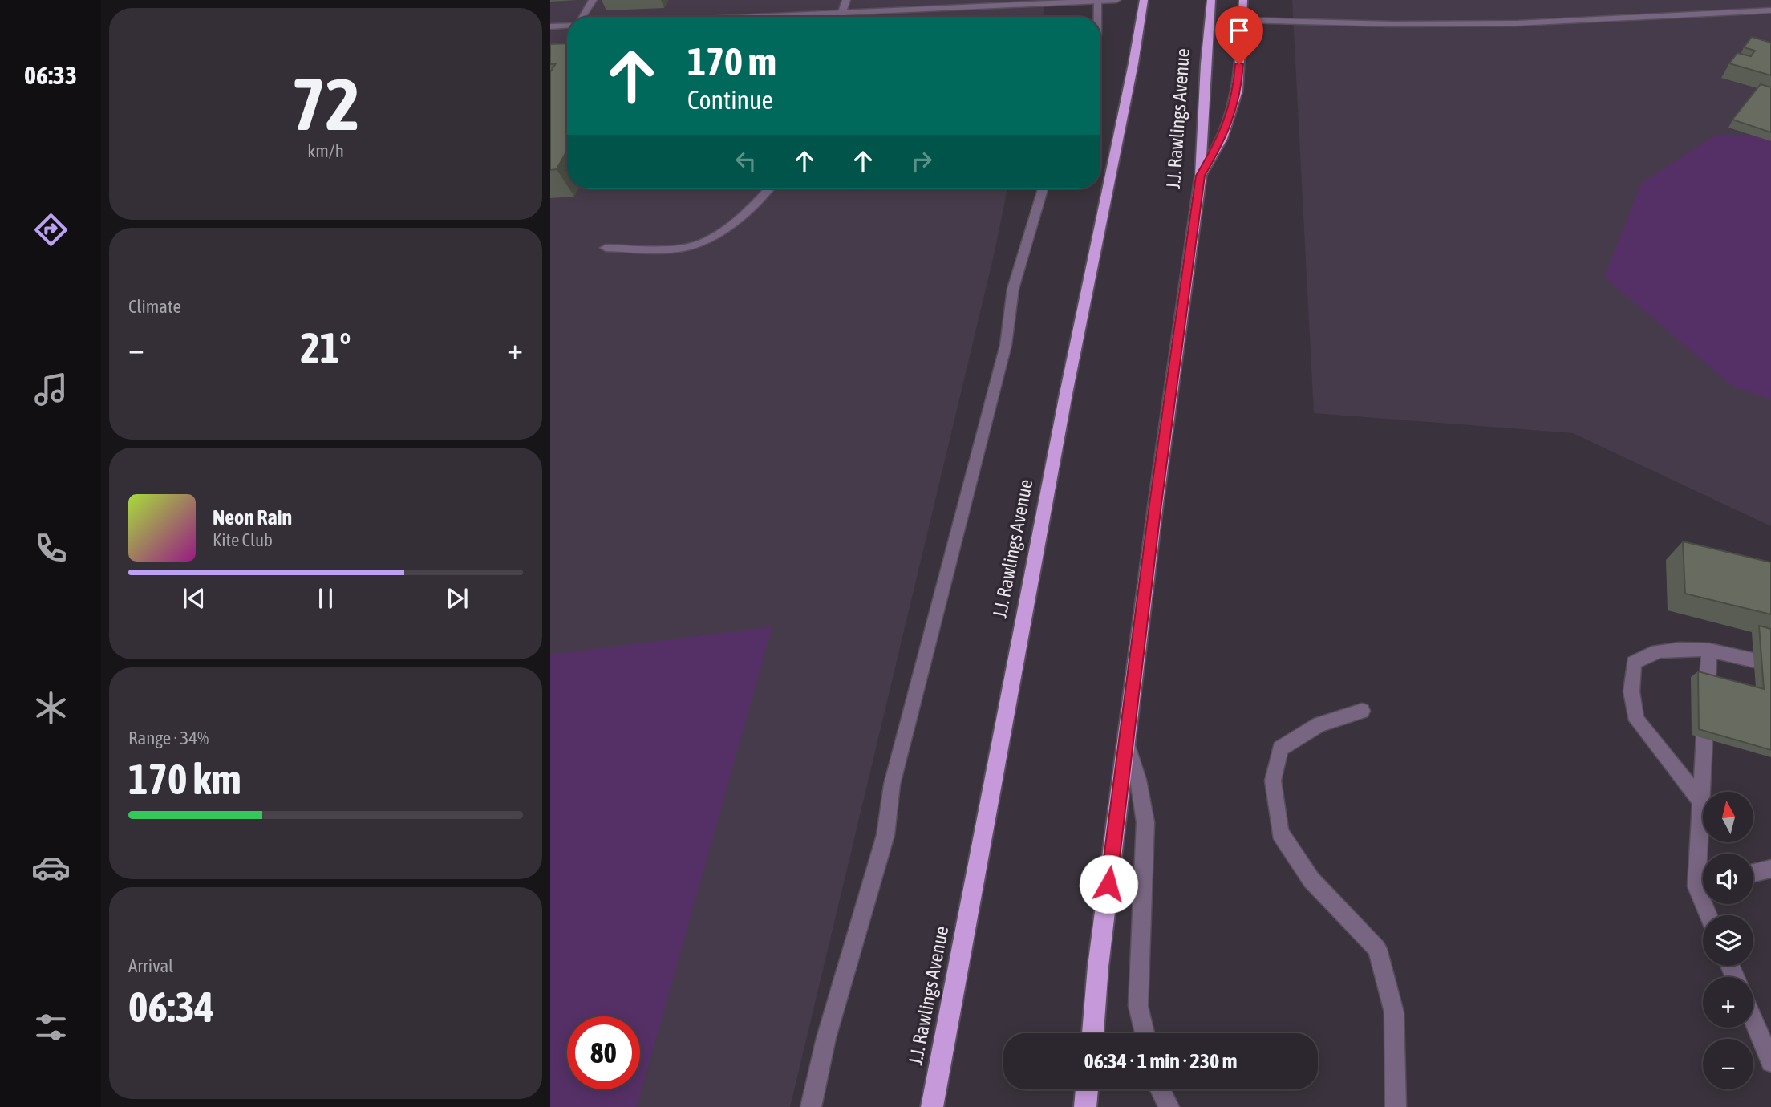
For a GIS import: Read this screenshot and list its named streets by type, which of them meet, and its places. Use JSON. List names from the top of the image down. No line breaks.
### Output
{"streets":{"highway":["J.J. Rawlings Avenue"]},"north":"top","page":{"tabs":"06:33","tile":[["72","km/h"],"Climate",["Range · 34%","170 km"],["Arrival","06:34"]],"turn":["170 m","Continue"],"heat":["−","21°","+"],"song":["Neon Rain","Kite Club"],"map_buttons":["+","−"],"limit":"80","trip":"06:34 · 1 min · 230 m"}}
